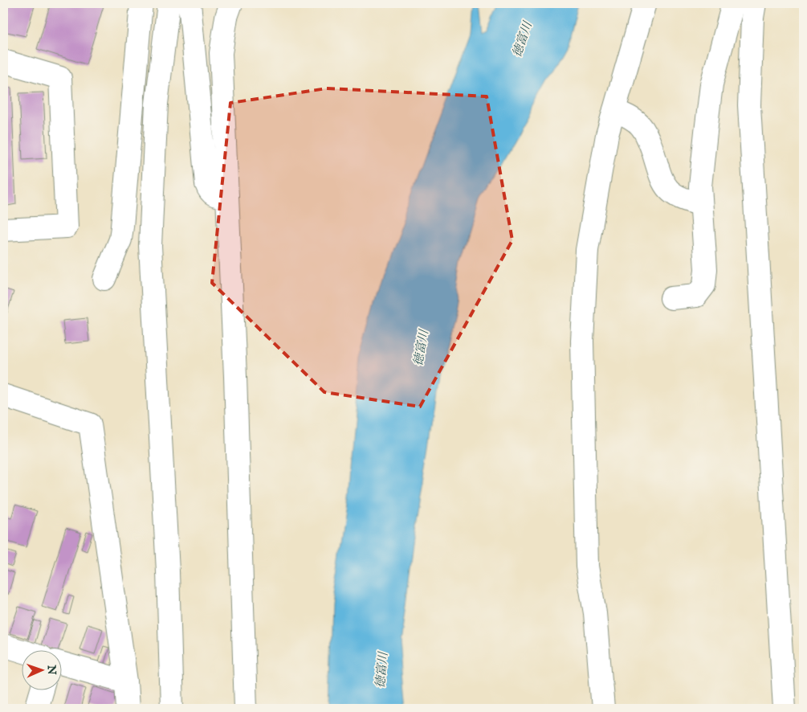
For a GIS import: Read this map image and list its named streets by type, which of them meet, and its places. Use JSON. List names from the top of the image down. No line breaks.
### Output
{"water":["徳富川"],"north":"right"}
